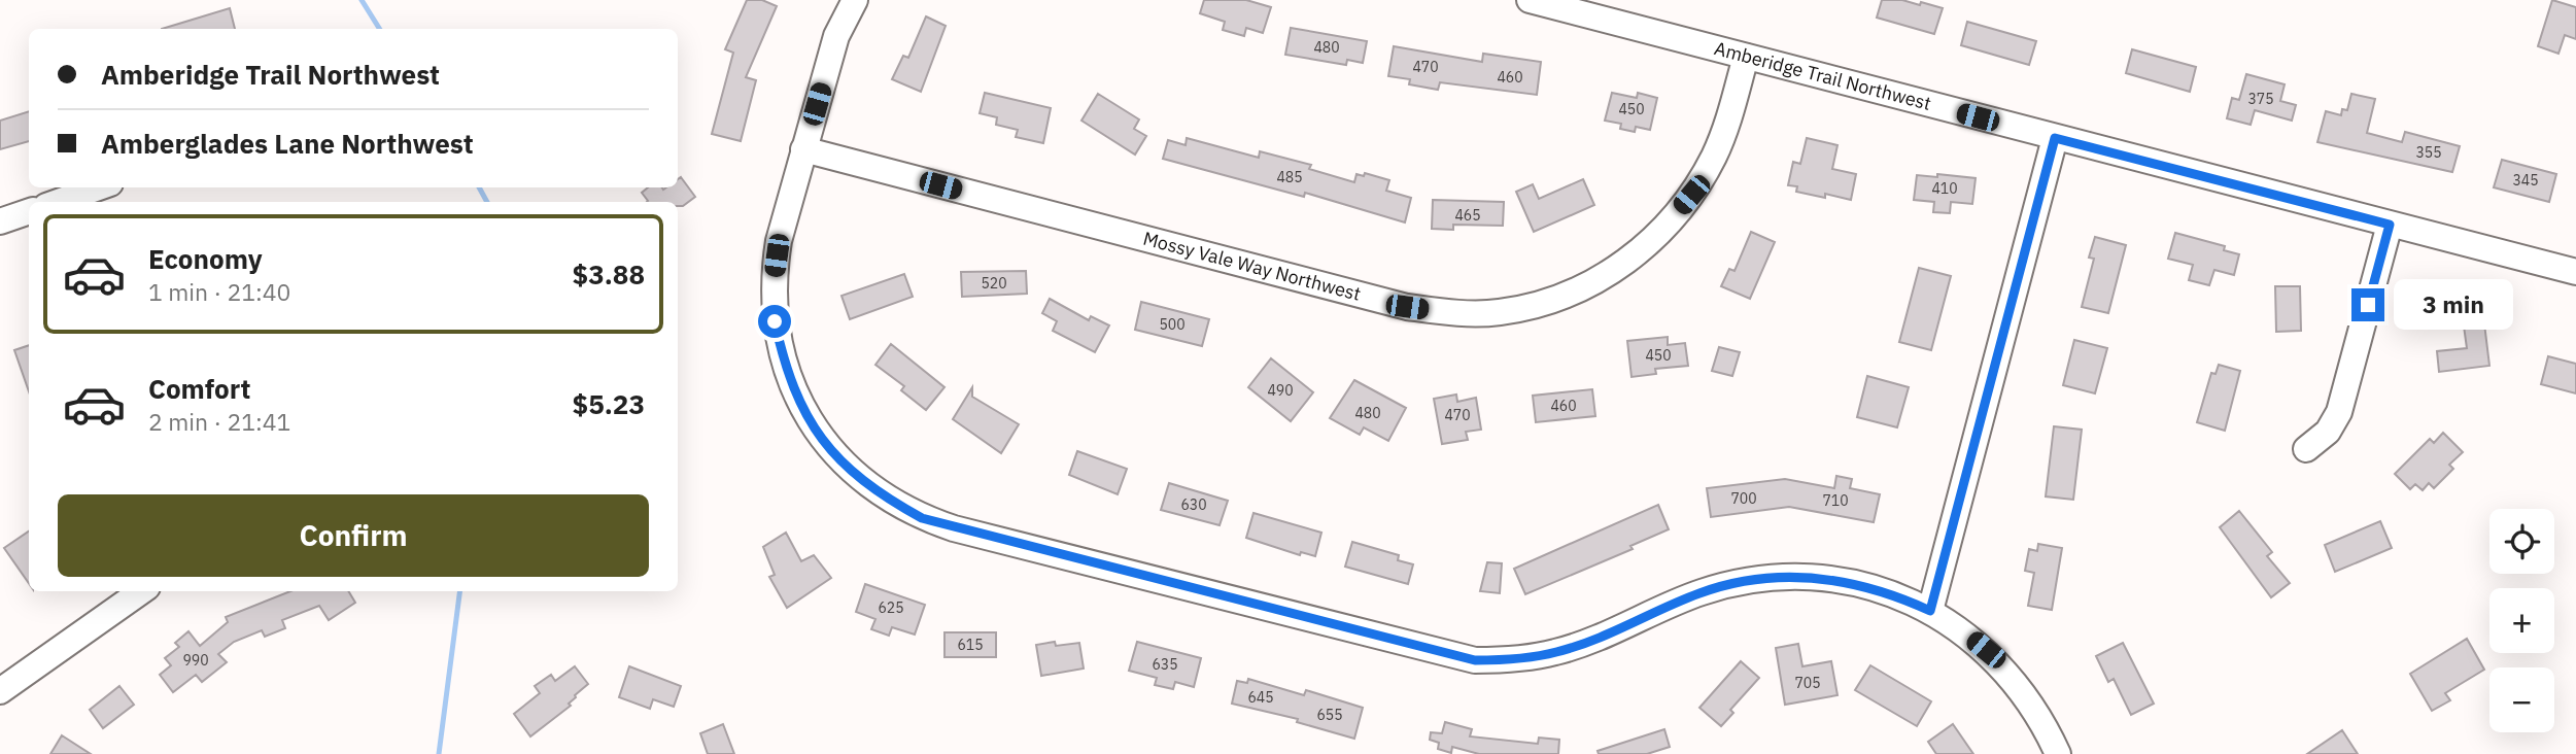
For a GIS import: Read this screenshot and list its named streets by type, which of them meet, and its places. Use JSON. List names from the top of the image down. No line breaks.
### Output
{"streets":{"street":["Amberidge Trail Northwest","Mossy Vale Way Northwest"]},"crossings":[["Amberidge Trail Northwest","Mossy Vale Way Northwest"]],"house_numbers":["480","470","460","375","450","355","485","345","410","465","520","500","450","490","460","480","470","700","710","630","625","615","990","635","705","645","655"],"page":{"banner":["Amberidge Trail Northwest","Amberglades Lane Northwest"],"list":[{"name":"Economy","note":"1 min · 21:40","value":"$3.88"},{"name":"Comfort","note":"2 min · 21:41","value":"$5.23"}],"bubble":"3 min","buttons":"Confirm","map_buttons":["+","−"]}}
